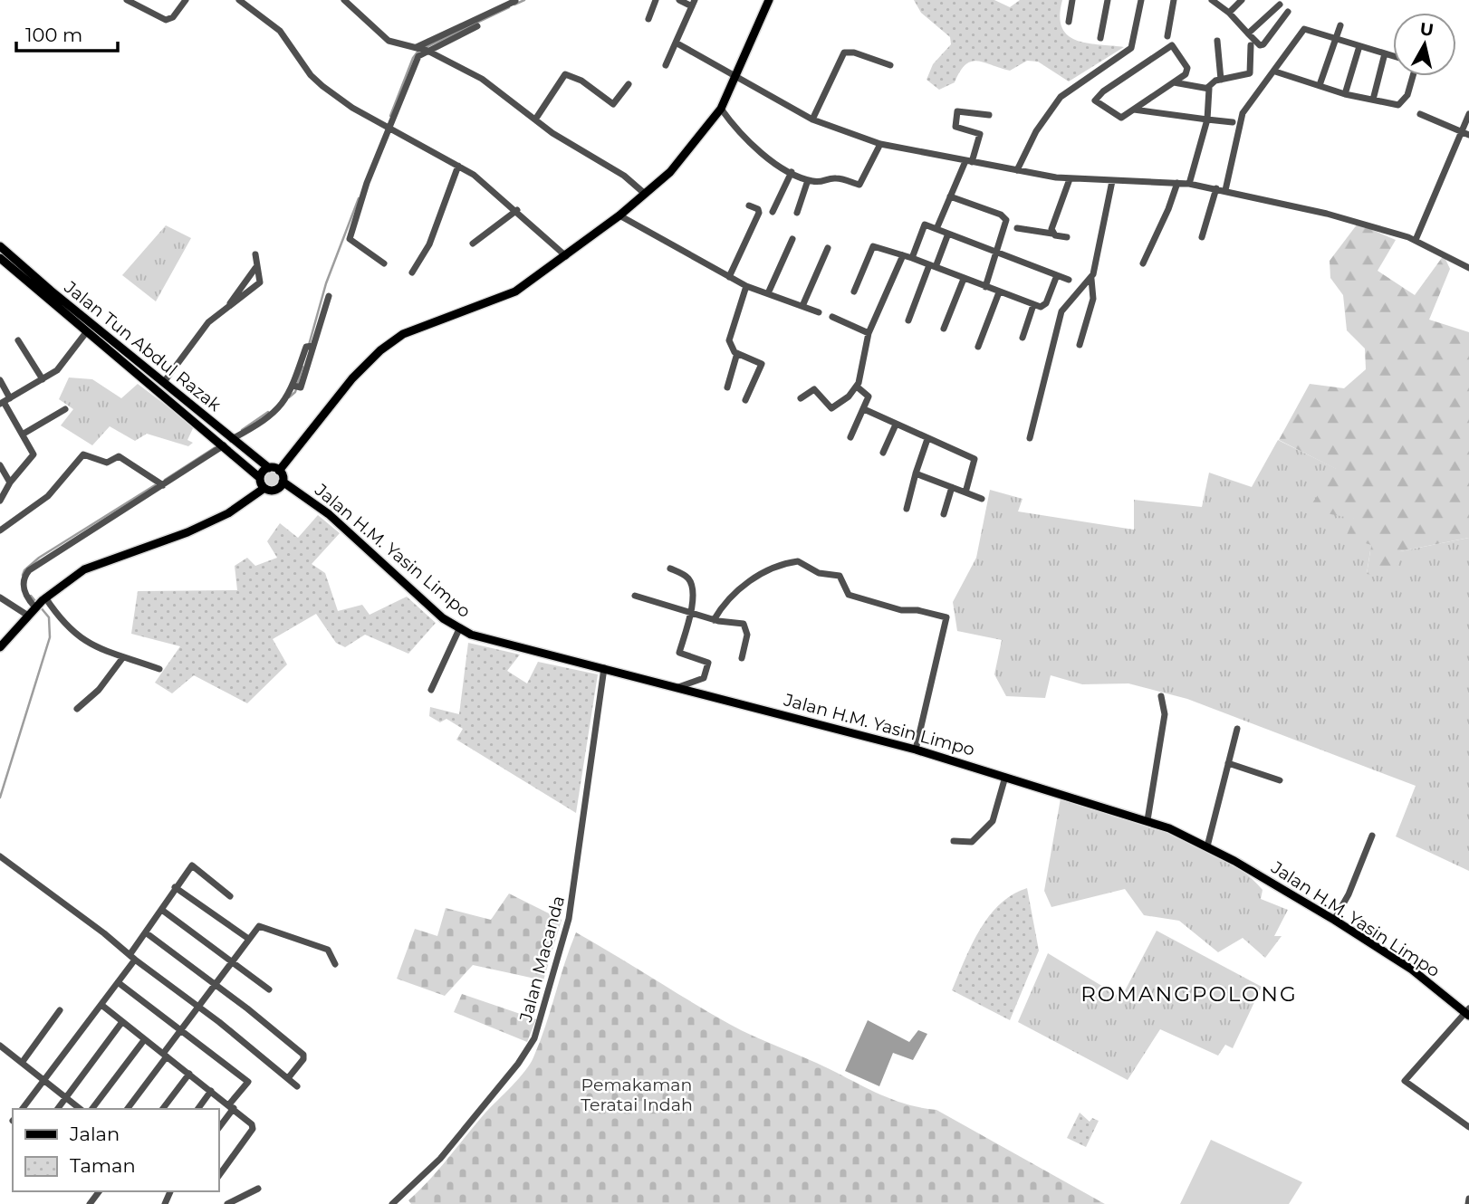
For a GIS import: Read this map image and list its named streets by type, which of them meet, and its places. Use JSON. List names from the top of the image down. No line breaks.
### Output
{"streets":{"main road":["Jalan Tun Abdul Razak","Jalan H.M. Yasin Limpo"],"street":["Jalan Macanda"]},"crossings":[["Jalan Tun Abdul Razak","Jalan H.M. Yasin Limpo"],["Jalan H.M. Yasin Limpo","Jalan Macanda"]],"districts":["ROMANGPOLONG"],"parks":["Pemakaman Teratai Indah"],"legend":["Jalan","Taman"],"scale_bar":"100 m","north":"top"}
